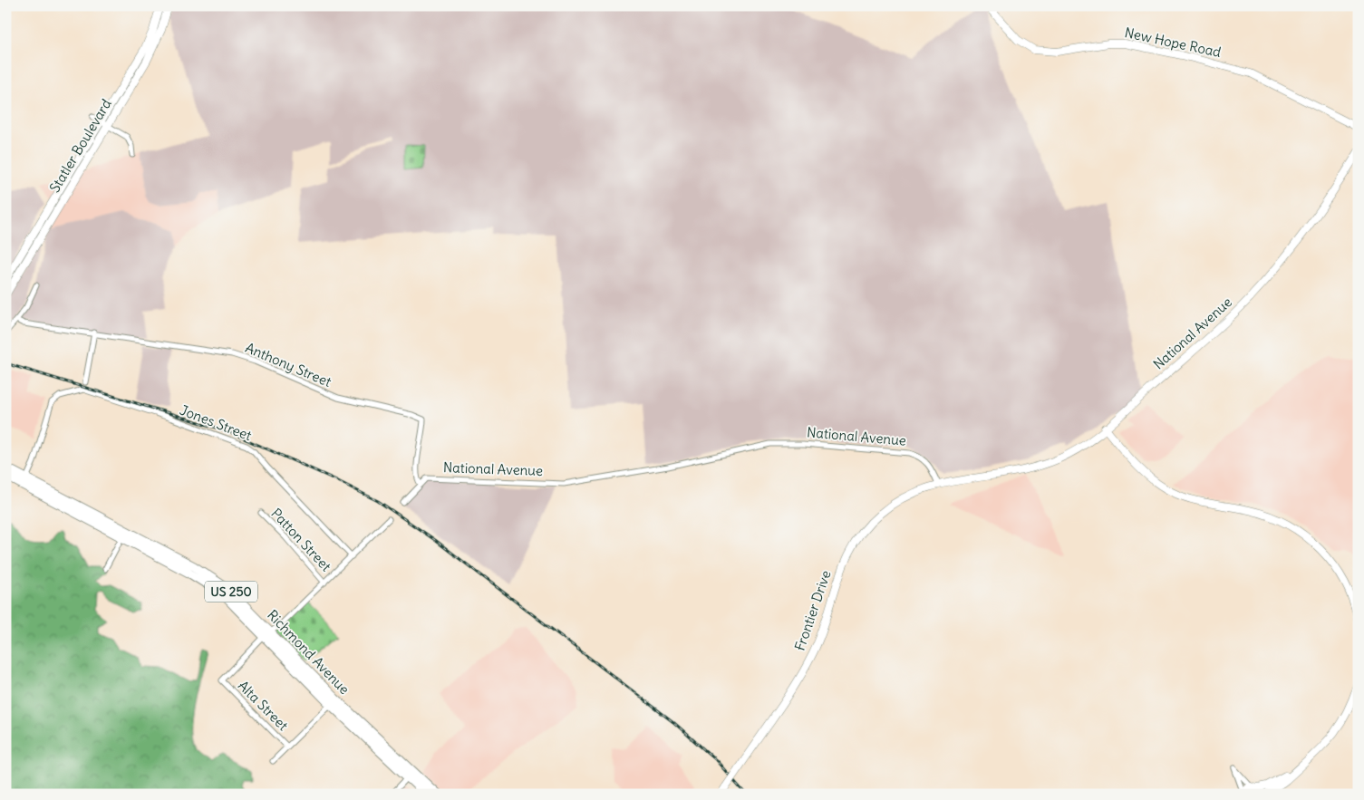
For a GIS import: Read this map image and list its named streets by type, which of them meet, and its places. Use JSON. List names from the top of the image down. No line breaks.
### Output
{"streets":{"main road":["US 250","Richmond Avenue"],"street":["New Hope Road","Statler Boulevard","National Avenue","Anthony Street","Jones Street","Patton Street","Frontier Drive","Alta Street"]},"crossings":[["National Avenue","Anthony Street"],["National Avenue","Frontier Drive"],["Jones Street","Richmond Avenue"],["Richmond Avenue","Alta Street"]]}
